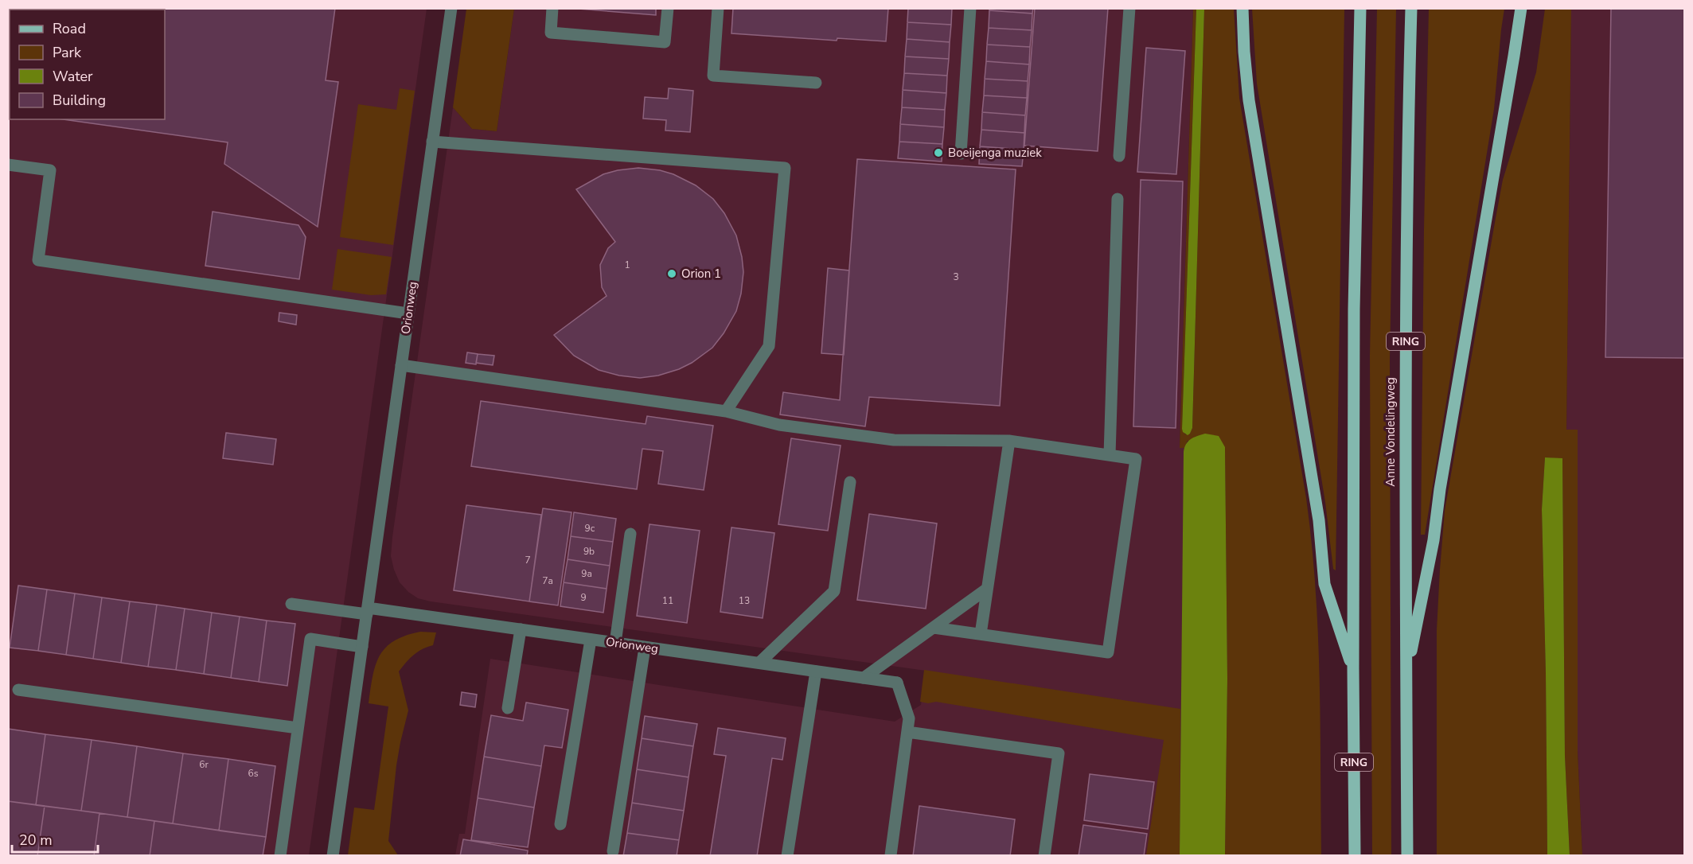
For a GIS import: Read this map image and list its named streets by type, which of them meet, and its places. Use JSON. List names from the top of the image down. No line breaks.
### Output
{"streets":{"main road":["RING","Anne Vondelingweg"],"street":["Orionweg"]},"places":["Boeijenga muziek","Orion 1"],"house_numbers":["1","3","9c","9b","7","9a","7a","9","11","13","6r","6s"],"legend":["Road","Park","Water","Building"],"scale_bar":"20 m"}
